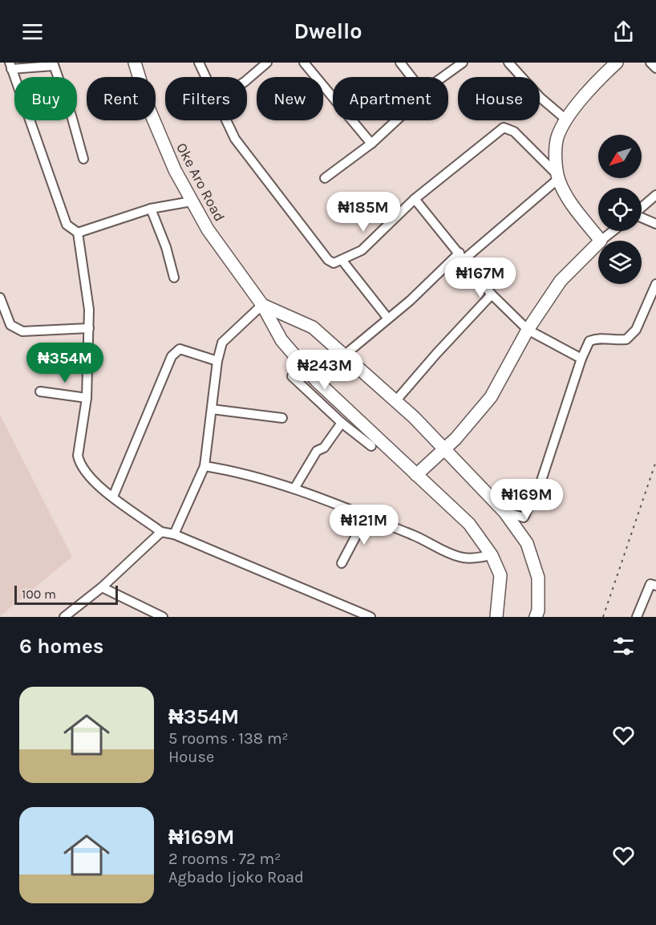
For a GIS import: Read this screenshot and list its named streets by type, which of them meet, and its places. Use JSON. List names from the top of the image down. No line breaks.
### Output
{"streets":{"main road":["Oke Aro Road"]},"scale_bar":"100 m","north":"bottom left","page":{"header":"Dwello","chip":["Buy","Rent","Filters","New","Apartment","House"],"price":["₦185M","₦167M","₦354M","₦243M","₦169M","₦121M"],"scale":"100 m","heading":"6 homes","list":[{"name":"₦354M","note":"5 rooms · 138 m² · House"},{"name":"₦169M","note":"2 rooms · 72 m² · Agbado Ijoko Road"}]}}
